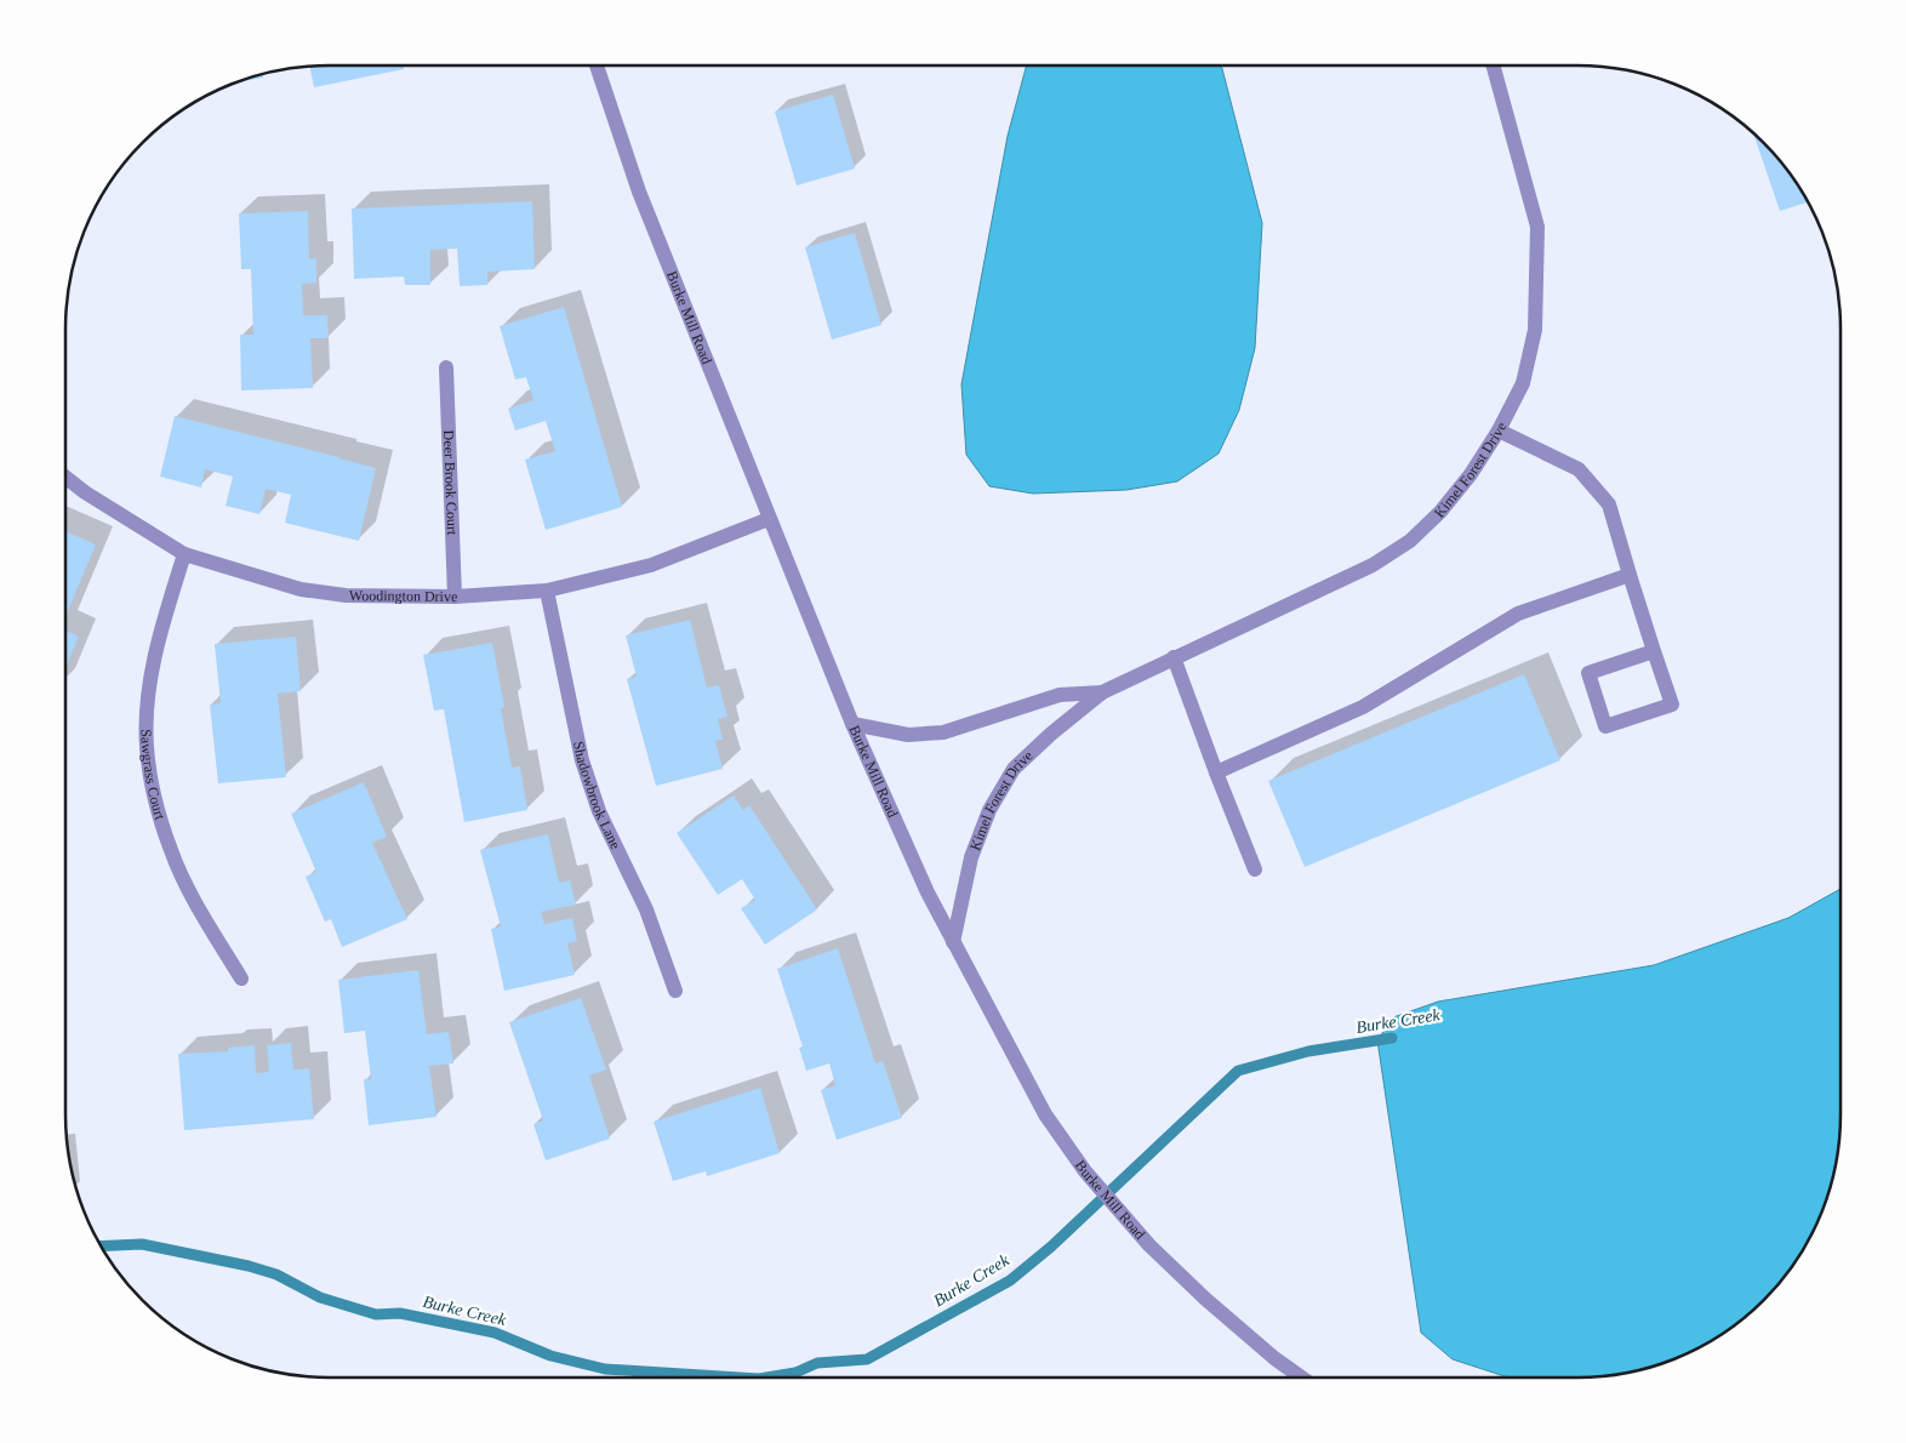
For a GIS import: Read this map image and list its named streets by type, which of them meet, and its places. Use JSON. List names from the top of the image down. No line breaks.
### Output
{"streets":{"street":["Burke Mill Road","Kimel Forest Drive","Deer Brook Court","Woodington Drive","Sawgrass Court","Shadowbrook Lane"]},"crossings":[["Burke Mill Road","Kimel Forest Drive"],["Burke Mill Road","Woodington Drive"],["Deer Brook Court","Woodington Drive"],["Woodington Drive","Sawgrass Court"],["Woodington Drive","Shadowbrook Lane"]],"water":["Burke Creek"]}
